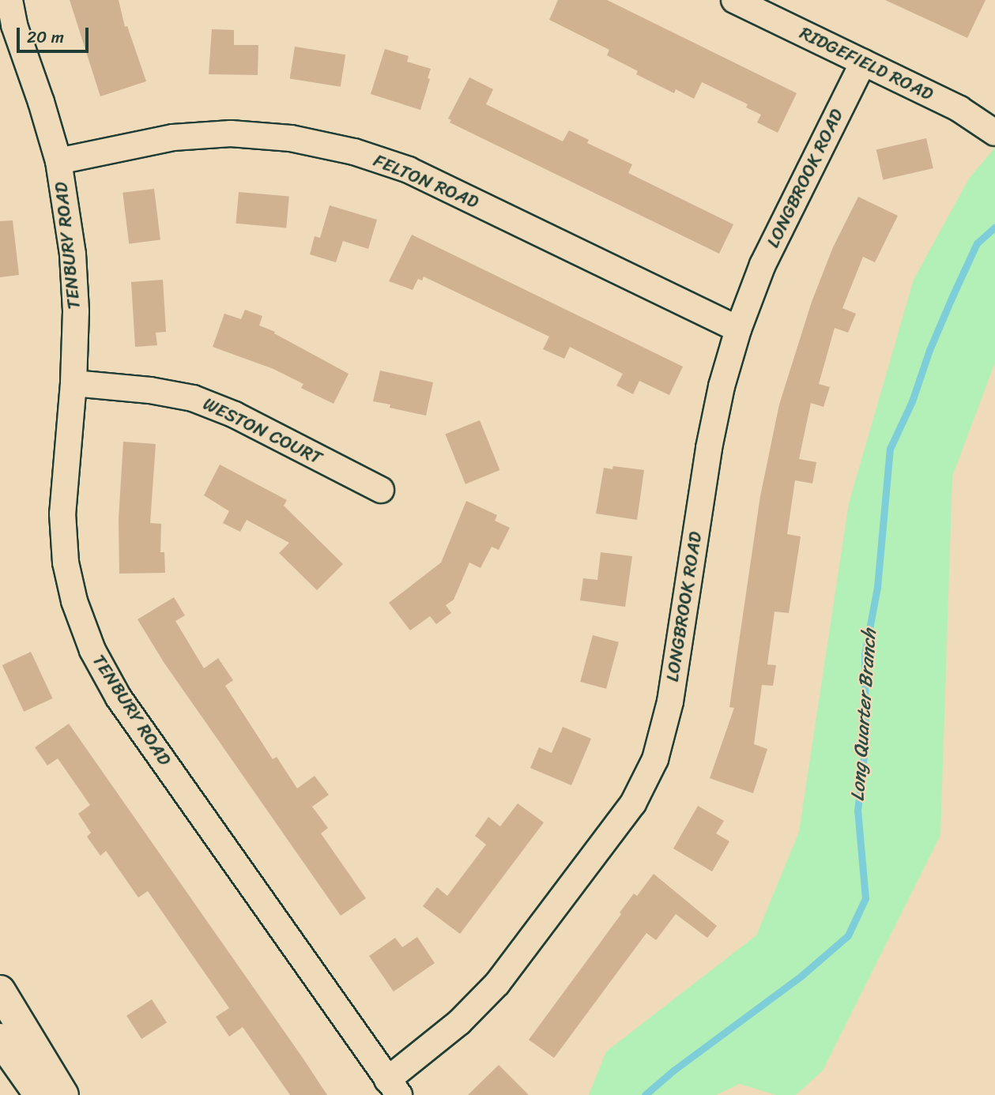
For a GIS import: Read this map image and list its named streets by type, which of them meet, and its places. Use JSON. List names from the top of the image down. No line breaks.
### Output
{"streets":{"street":["RIDGEFIELD ROAD","LONGBROOK ROAD","FELTON ROAD","TENBURY ROAD","WESTON COURT"]},"crossings":[["RIDGEFIELD ROAD","LONGBROOK ROAD"],["LONGBROOK ROAD","FELTON ROAD"],["LONGBROOK ROAD","TENBURY ROAD"],["FELTON ROAD","TENBURY ROAD"],["TENBURY ROAD","WESTON COURT"]],"water":["Long Quarter Branch"],"scale_bar":"20 m"}
